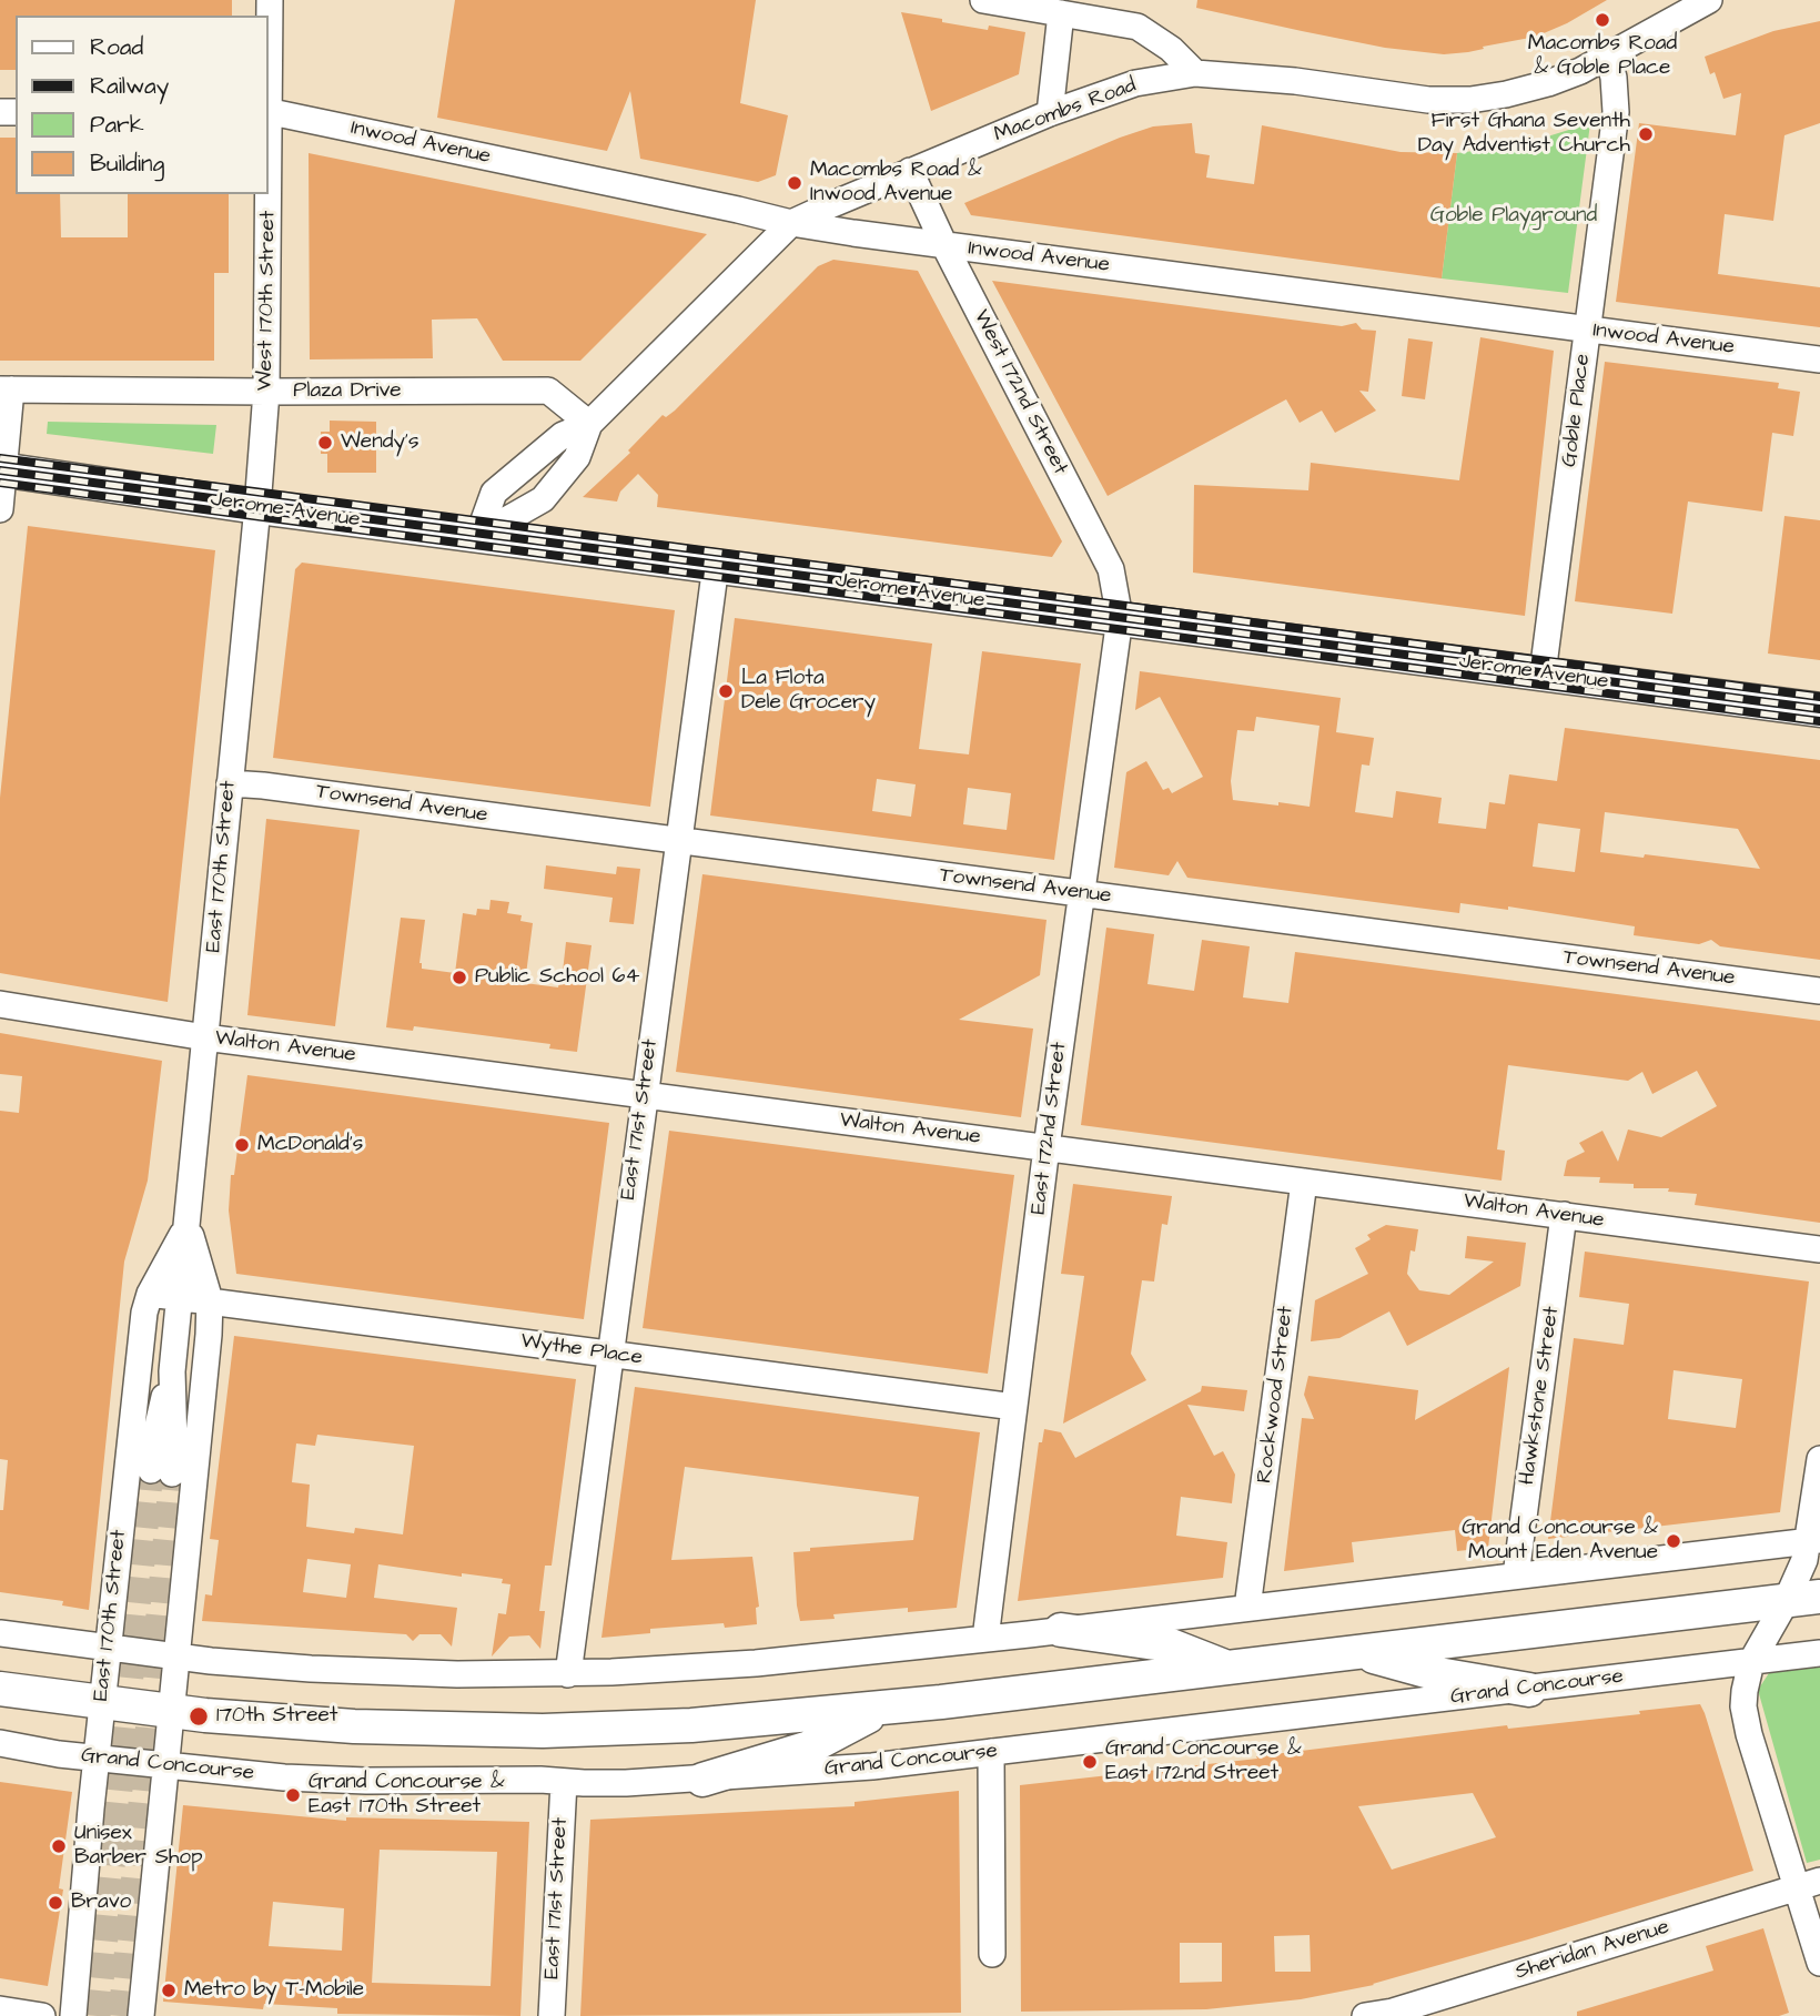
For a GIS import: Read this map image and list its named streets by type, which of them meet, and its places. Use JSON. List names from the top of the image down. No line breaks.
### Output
{"streets":{"main road":["Jerome Avenue"],"street":["Macombs Road","Inwood Avenue","West 170th Street","Plaza Drive","West 172nd Street","Goble Place","Townsend Avenue","East 170th Street","Walton Avenue","East 171st Street","East 172nd Street","Wythe Place","Rockwood Street","Hawkstone Street","Grand Concourse","Sheridan Avenue"]},"crossings":[["Macombs Road","Inwood Avenue"],["Macombs Road","Plaza Drive"],["Macombs Road","West 172nd Street"],["Macombs Road","Goble Place"],["Macombs Road","Jerome Avenue"],["Inwood Avenue","West 172nd Street"],["Inwood Avenue","Goble Place"],["West 170th Street","Plaza Drive"],["West 170th Street","Jerome Avenue"],["West 170th Street","East 170th Street"],["West 172nd Street","Jerome Avenue"],["West 172nd Street","East 172nd Street"],["Goble Place","Jerome Avenue"],["Jerome Avenue","East 170th Street"],["Jerome Avenue","East 171st Street"],["Jerome Avenue","East 172nd Street"],["Townsend Avenue","East 170th Street"],["Townsend Avenue","East 171st Street"],["Townsend Avenue","East 172nd Street"],["East 170th Street","Walton Avenue"],["East 170th Street","Wythe Place"],["East 170th Street","Grand Concourse"],["Walton Avenue","East 171st Street"],["Walton Avenue","East 172nd Street"],["Walton Avenue","Rockwood Street"],["Walton Avenue","Hawkstone Street"],["East 171st Street","Wythe Place"],["East 171st Street","Grand Concourse"],["East 172nd Street","Wythe Place"]],"parks":["Goble Playground"],"places":["Macombs Road & Goble Place","First Ghana Seventh Day Adventist Church","Macombs Road & Inwood Avenue","Wendy's","La Flota Dele Grocery","Public School 64","McDonald's","Grand Concourse & Mount Eden Avenue","170th Street","Grand Concourse & East 172nd Street","Grand Concourse & East 170th Street","Unisex Barber Shop","Bravo","Metro by T-Mobile"],"legend":["Road","Railway","Park","Building"]}
